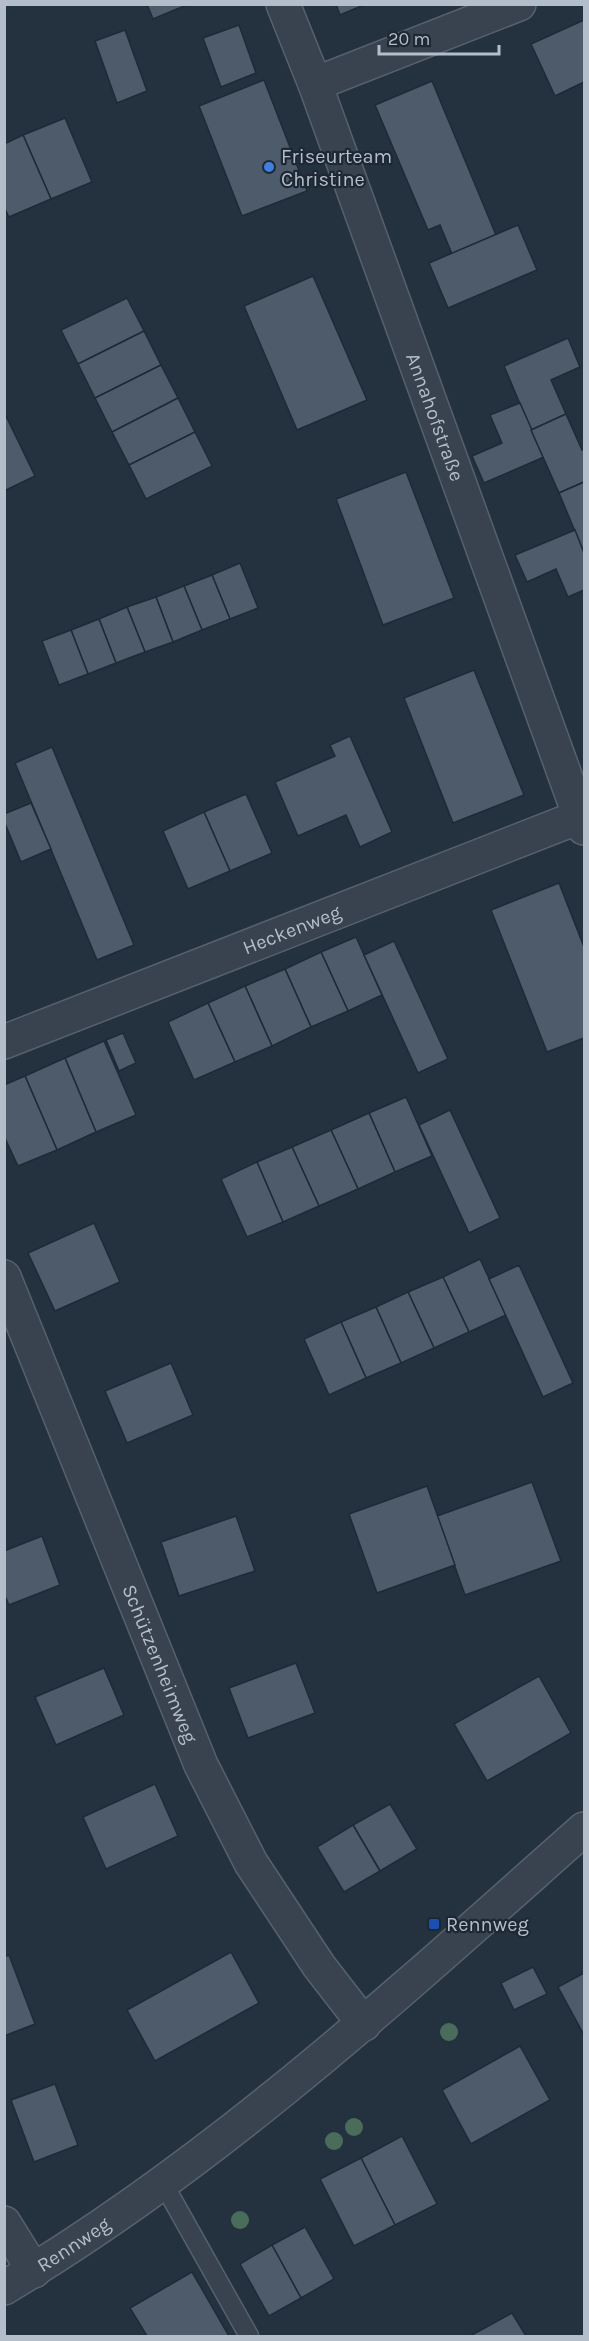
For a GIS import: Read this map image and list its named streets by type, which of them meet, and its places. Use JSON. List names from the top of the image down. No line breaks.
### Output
{"streets":{"street":["Annahofstraße","Heckenweg","Schützenheimweg","Rennweg"]},"crossings":[["Annahofstraße","Heckenweg"],["Schützenheimweg","Rennweg"]],"places":{"other":["Friseurteam Christine"],"transit":["Rennweg"]},"scale_bar":"20 m"}
